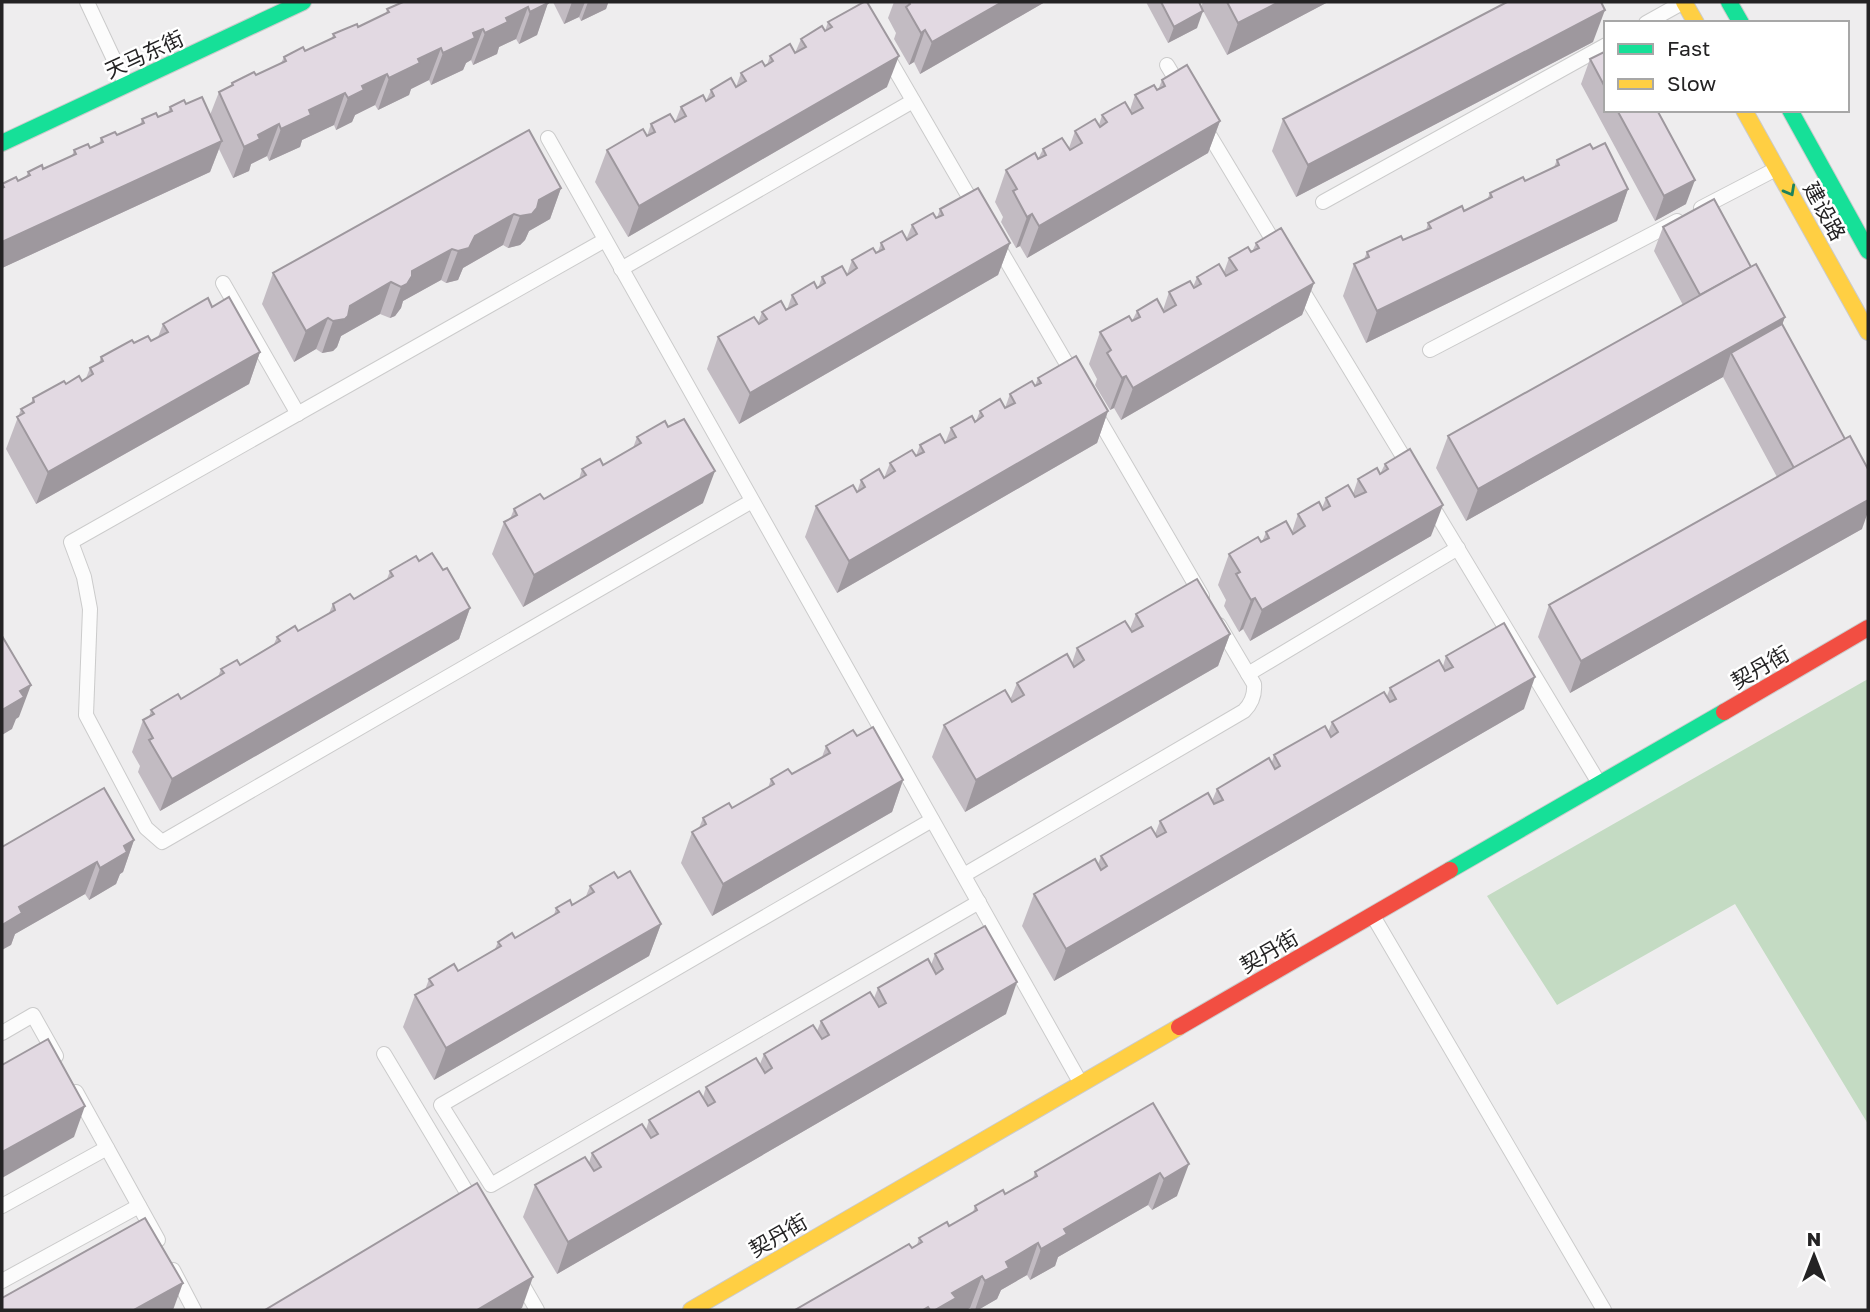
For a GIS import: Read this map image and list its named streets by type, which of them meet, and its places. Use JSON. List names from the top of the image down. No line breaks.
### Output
{"streets":{"main road":["天马东街","建设路","契丹街"]},"legend":["Fast","Slow"],"north":"top"}
